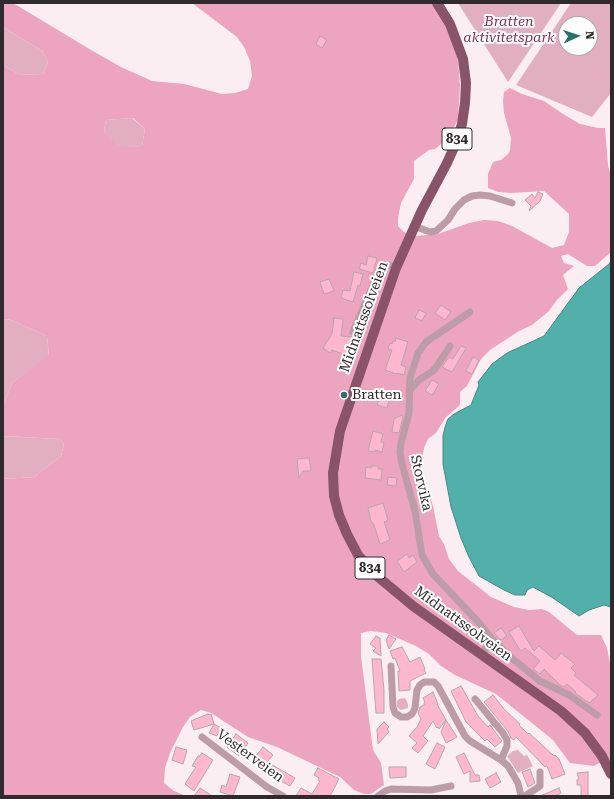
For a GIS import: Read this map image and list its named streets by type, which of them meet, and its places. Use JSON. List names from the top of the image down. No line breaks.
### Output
{"streets":{"main road":["834","Midnattssolveien"],"street":["Storvika","Vesterveien"]},"parks":["Bratten aktivitetspark"],"places":["Bratten"],"north":"right"}
